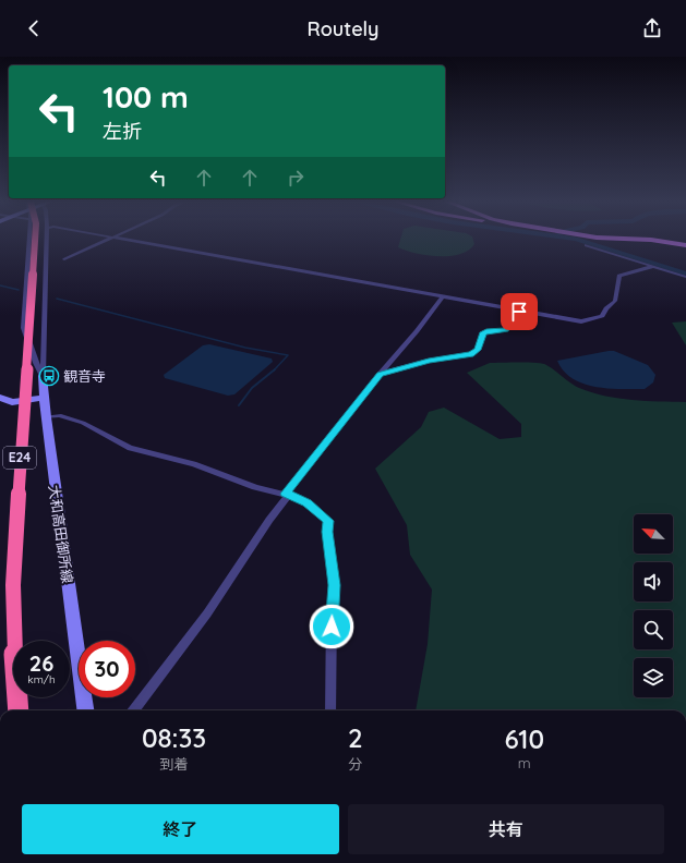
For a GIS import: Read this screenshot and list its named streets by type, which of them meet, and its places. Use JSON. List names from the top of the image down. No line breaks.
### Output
{"streets":{"highway":["E24"],"main road":["大和高田御所線"]},"places":{"bus stop":["観音寺"]},"north":"top left","page":{"header":"Routely","turn":["100 m","左折"],"speed":"26 km/h","limit":"30","eta":["08:33","到着","2","分","610","m"],"buttons":["終了","共有"]}}
